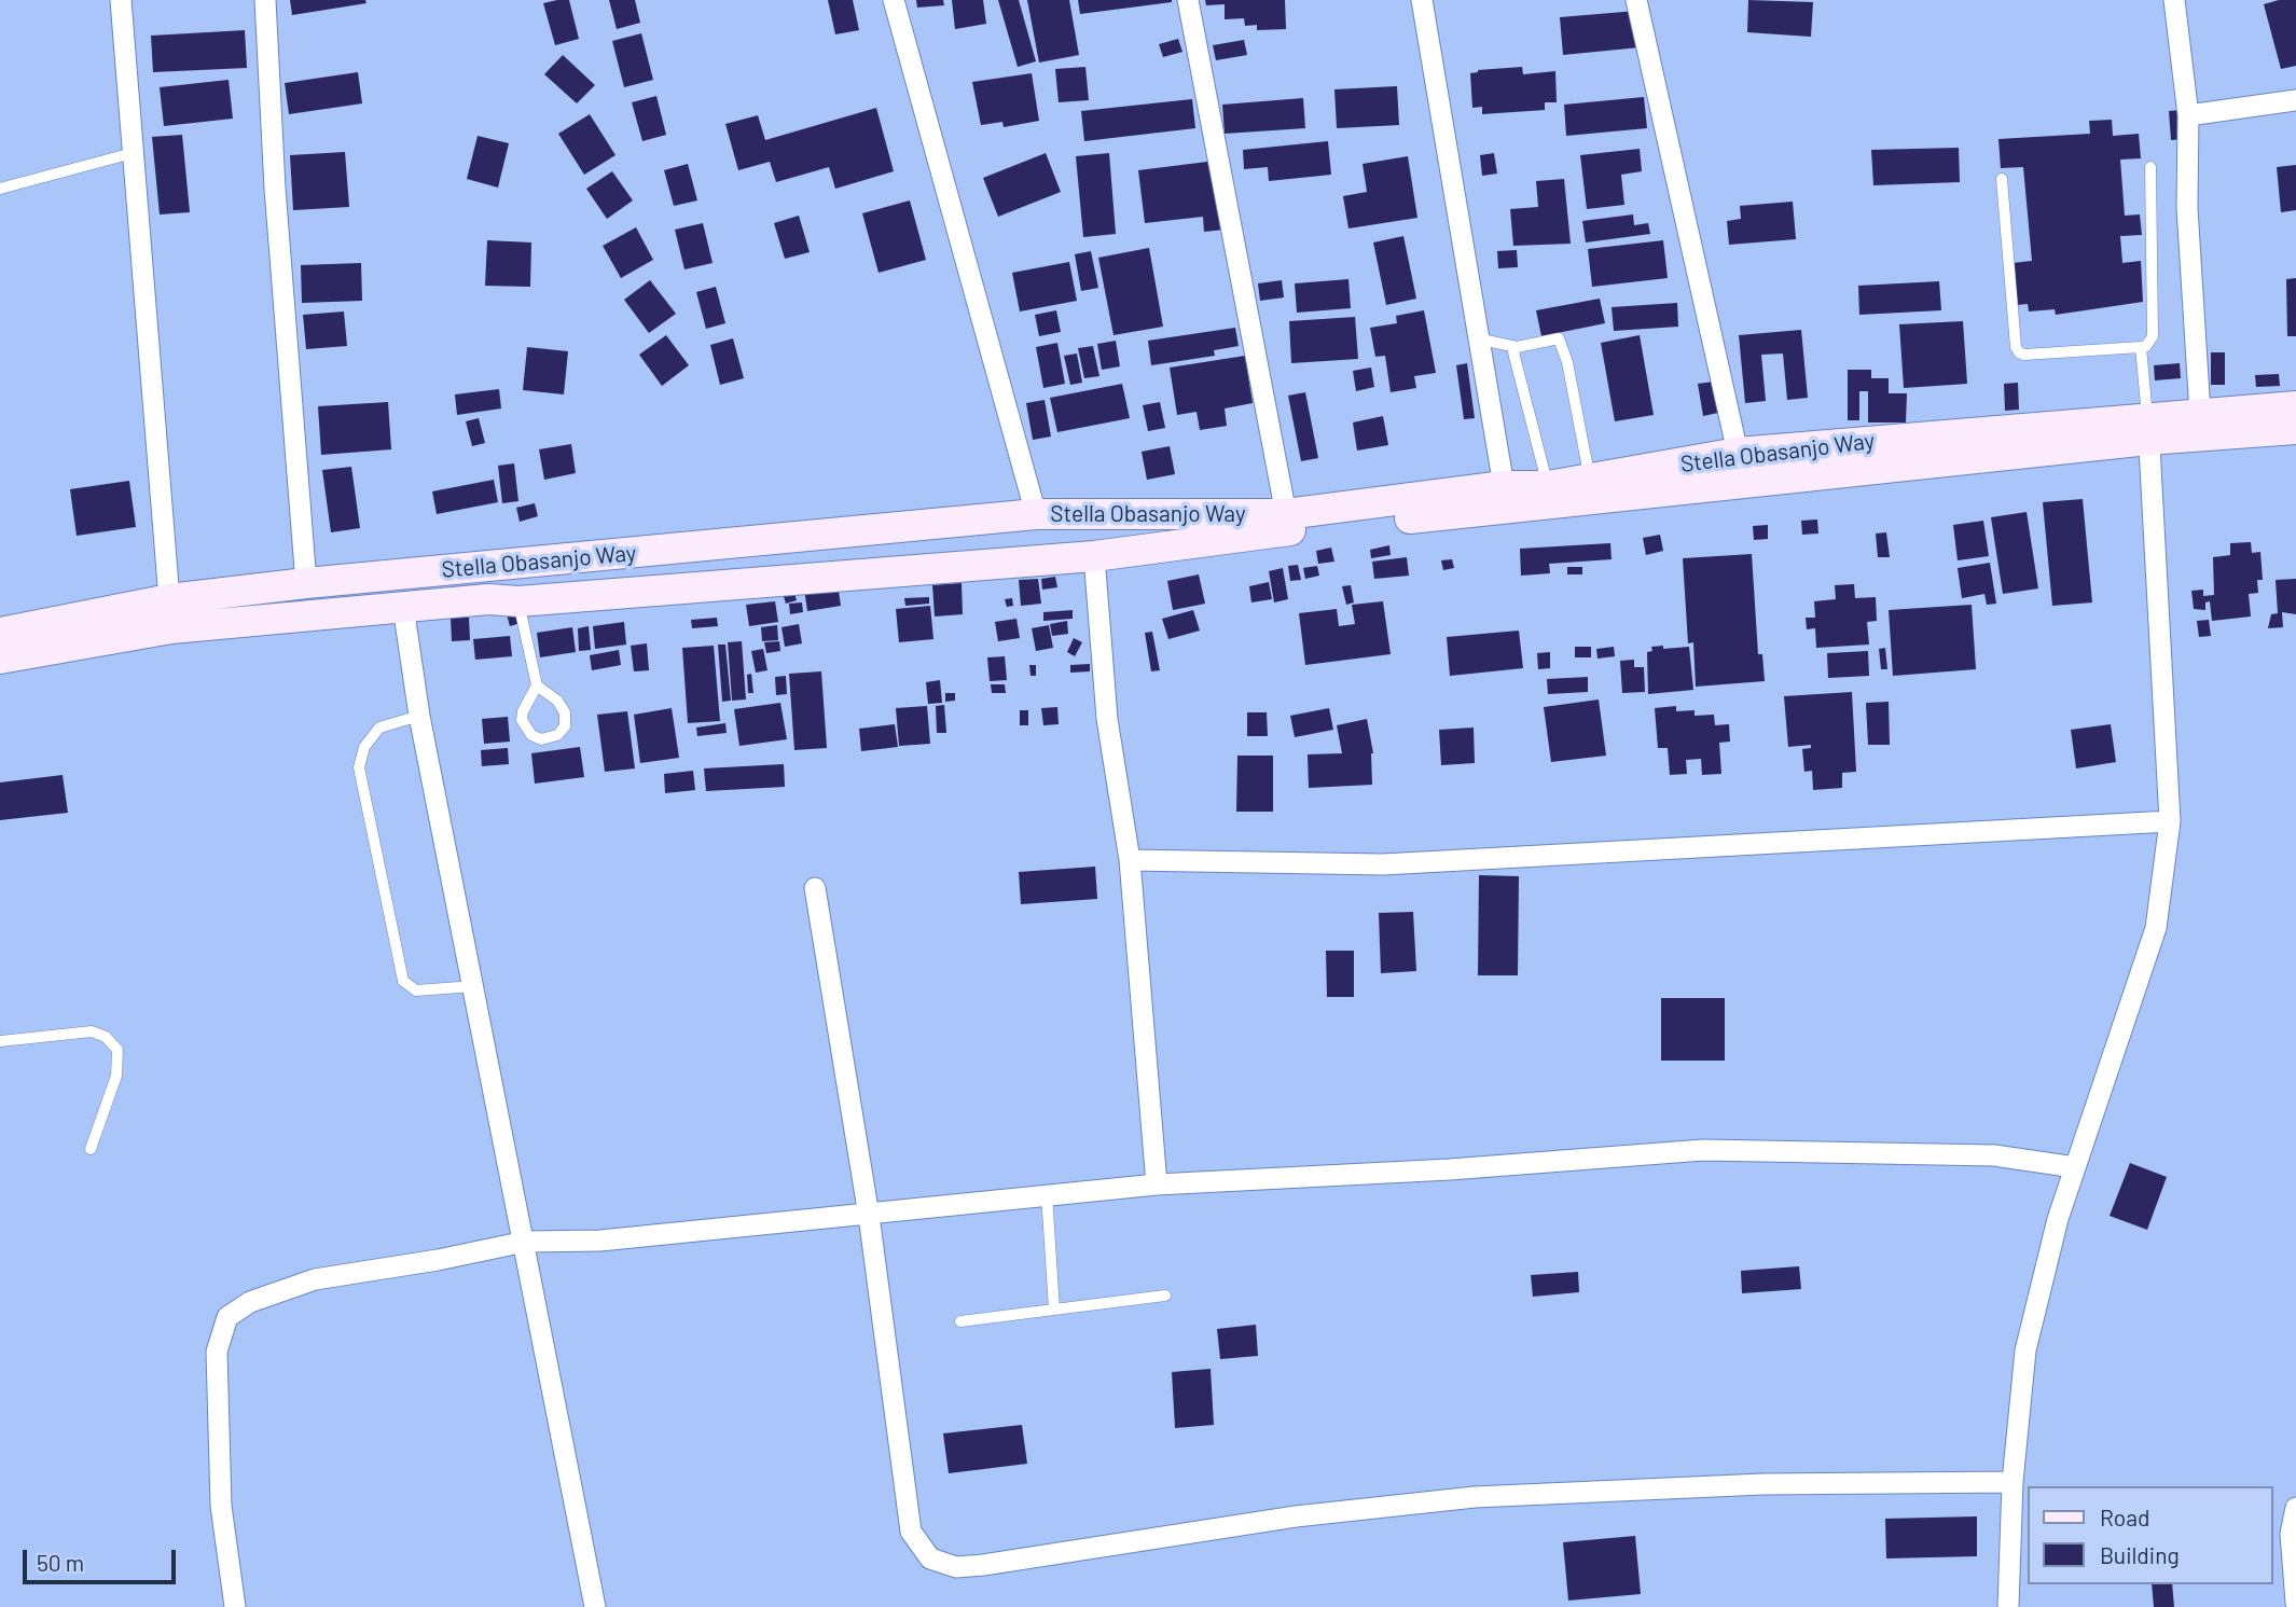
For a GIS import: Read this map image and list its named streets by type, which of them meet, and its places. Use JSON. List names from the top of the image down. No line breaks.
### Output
{"streets":{"street":["Stella Obasanjo Way"]},"legend":["Road","Building"],"scale_bar":"50 m"}
